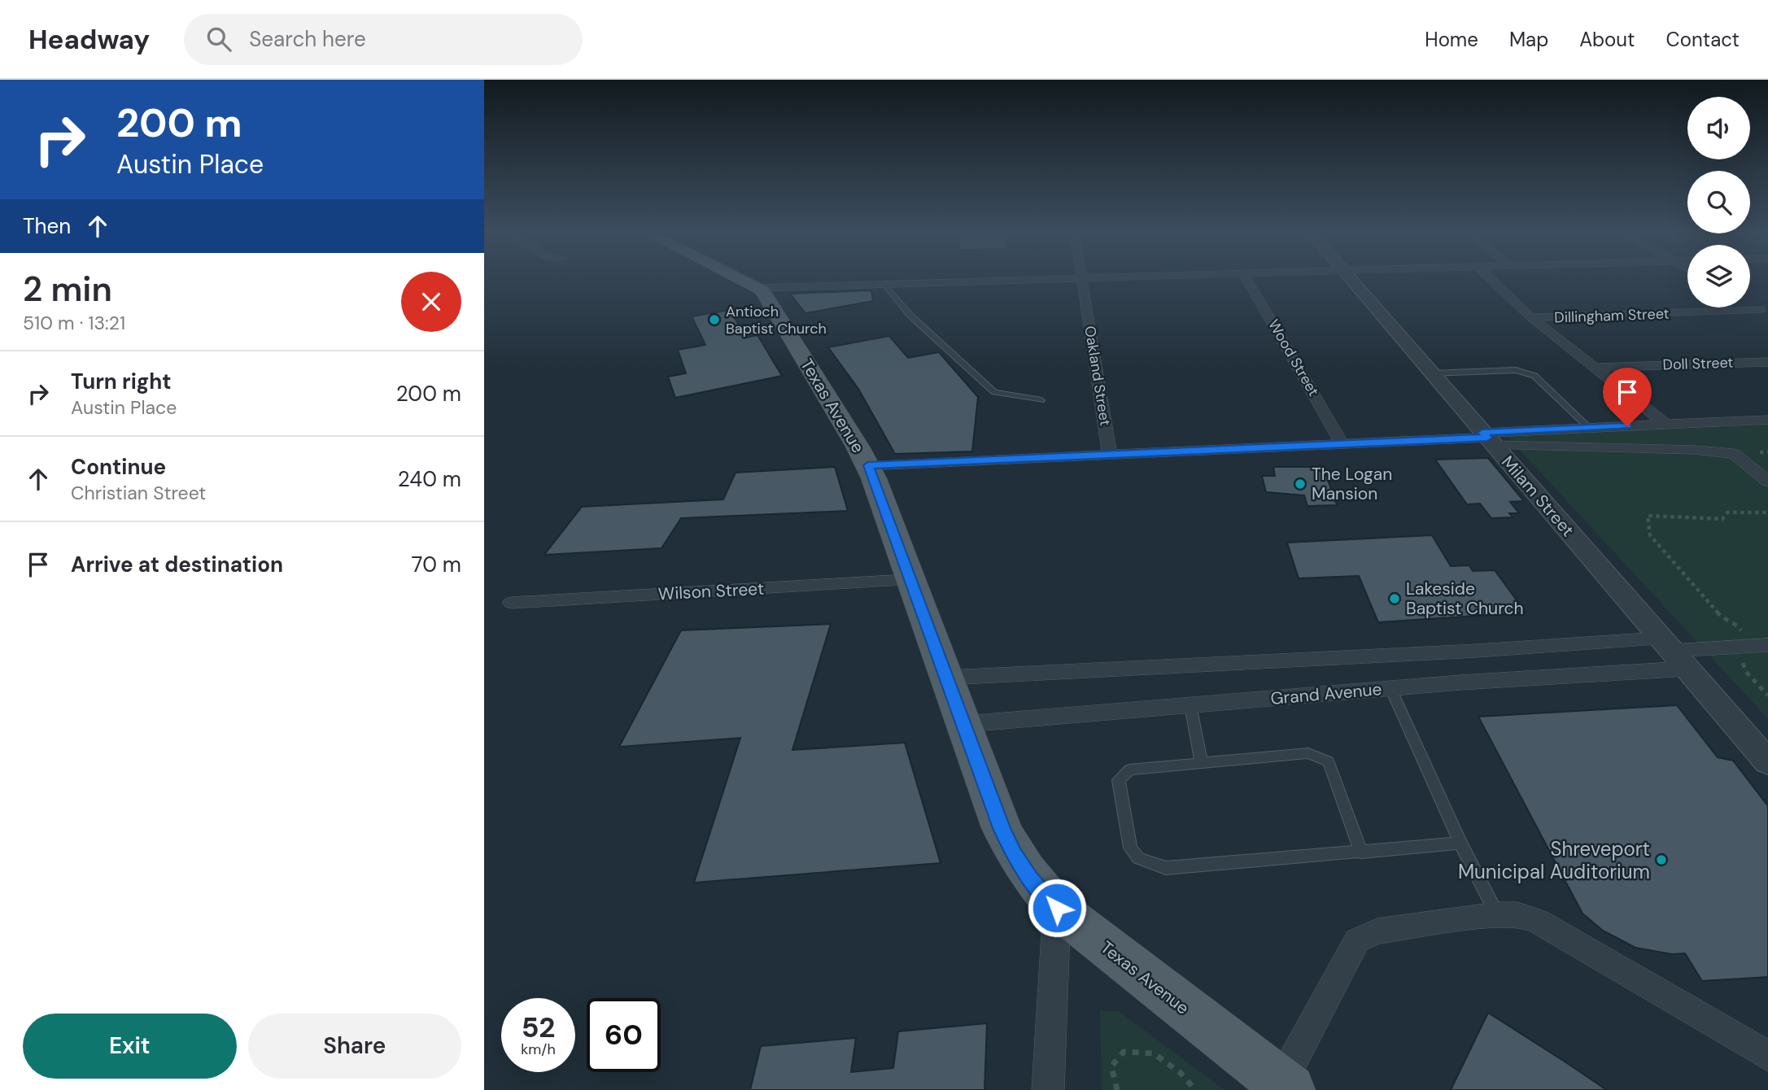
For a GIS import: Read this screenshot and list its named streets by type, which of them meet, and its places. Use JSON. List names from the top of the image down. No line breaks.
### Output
{"streets":{"main road":["Texas Avenue"],"street":["Dillingham Street","Wood Street","Doll Street","Oakland Street","Milam Street","Wilson Street","Grand Avenue"]},"crossings":[["Texas Avenue","Wilson Street"],["Texas Avenue","Grand Avenue"],["Milam Street","Grand Avenue"]],"places":["Antioch Baptist Church","The Logan Mansion","Lakeside Baptist Church","Shreveport Municipal Auditorium"],"page":{"header":"Headway","search":"Search here","nav":["Home","Map","About","Contact"],"turn":["200 m","Austin Place"],"then":"Then","heading":["2 min","510 m · 13:21"],"list":[{"name":"Turn right","note":"Austin Place","value":"200 m"},{"name":"Continue","note":"Christian Street","value":"240 m"},{"name":"Arrive at destination","value":"70 m"}],"speed":"52 km/h","limit":"60","buttons":["Exit","Share"]}}
